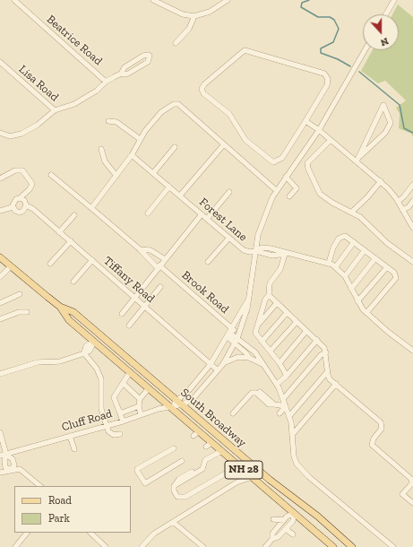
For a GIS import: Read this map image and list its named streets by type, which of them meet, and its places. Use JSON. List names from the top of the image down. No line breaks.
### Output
{"streets":{"main road":["South Broadway","NH 28"],"street":["Beatrice Road","Lisa Road","Forest Lane","Tiffany Road","Brook Road","Cluff Road"]},"crossings":[["Beatrice Road","Lisa Road"],["South Broadway","Cluff Road"]],"legend":["Road","Park"],"north":"bottom"}
